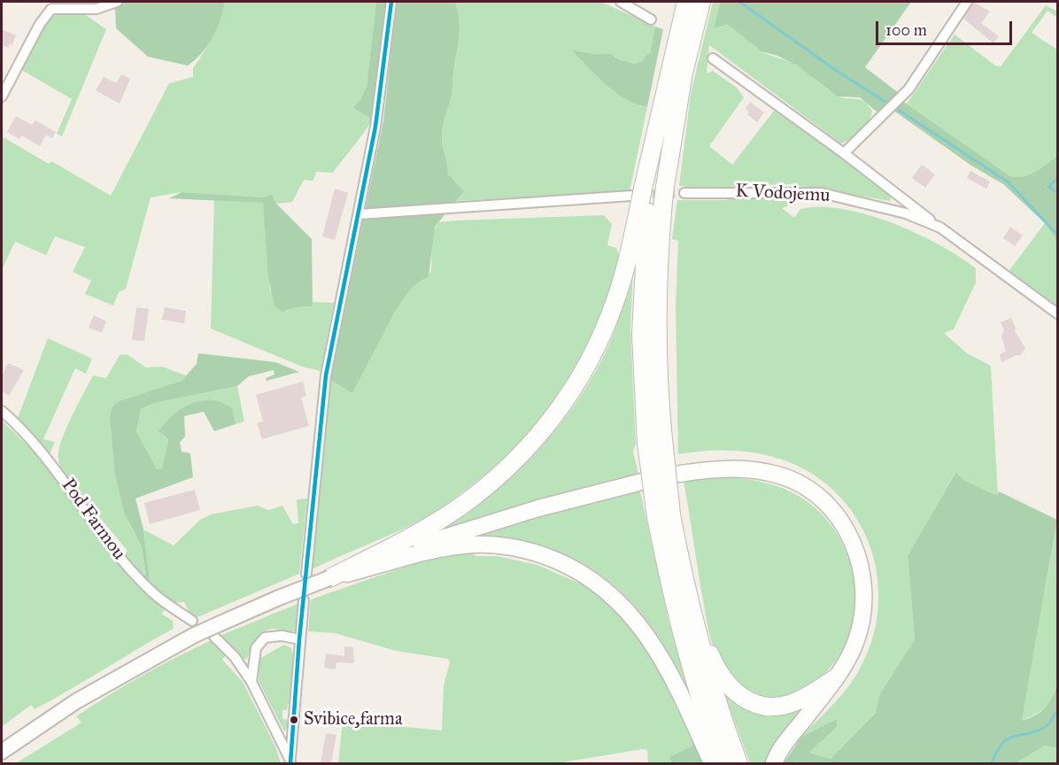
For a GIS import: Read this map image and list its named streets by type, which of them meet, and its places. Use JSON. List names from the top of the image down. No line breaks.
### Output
{"streets":{"street":["K Vodojemu","Pod Farmou"]},"places":["Svibice,farma"],"scale_bar":"100 m"}
